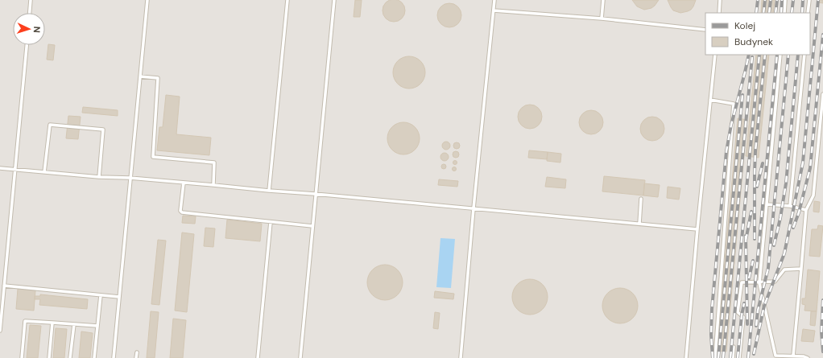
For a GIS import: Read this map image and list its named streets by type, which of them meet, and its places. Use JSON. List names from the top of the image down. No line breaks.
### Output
{"legend":["Kolej","Budynek"],"north":"right"}
